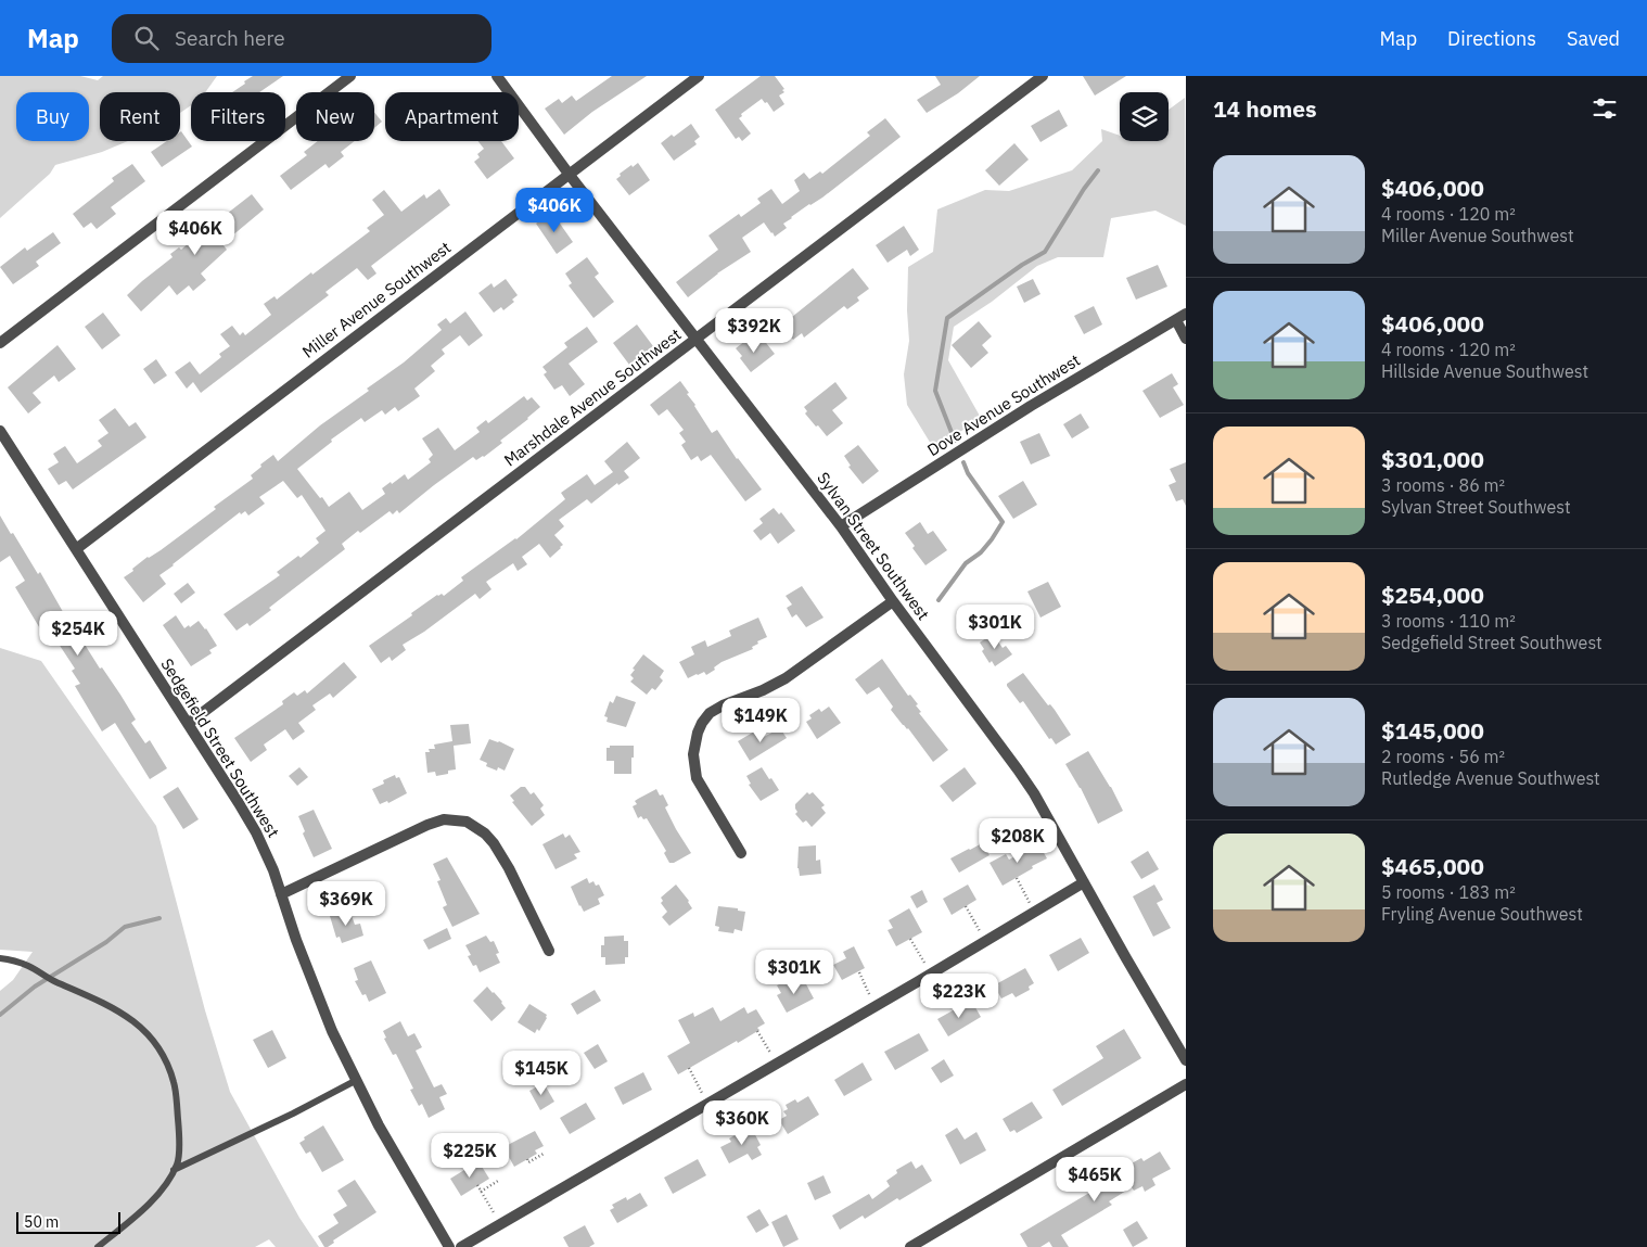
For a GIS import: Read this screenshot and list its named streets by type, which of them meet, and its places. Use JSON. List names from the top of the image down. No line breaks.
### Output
{"streets":{"street":["Miller Avenue Southwest","Marshdale Avenue Southwest","Dove Avenue Southwest","Sylvan Street Southwest","Sedgefield Street Southwest"]},"crossings":[["Miller Avenue Southwest","Sylvan Street Southwest"],["Miller Avenue Southwest","Sedgefield Street Southwest"],["Marshdale Avenue Southwest","Sylvan Street Southwest"],["Marshdale Avenue Southwest","Sedgefield Street Southwest"],["Dove Avenue Southwest","Sylvan Street Southwest"]],"scale_bar":"50 m","page":{"header":"Map","search":"Search here","nav":["Map","Directions","Saved"],"heading":"14 homes","chip":["Buy","Rent","Filters","New","Apartment"],"list":[{"name":"$406,000","note":"4 rooms · 120 m² · Miller Avenue Southwest"},{"name":"$406,000","note":"4 rooms · 120 m² · Hillside Avenue Southwest"},{"name":"$301,000","note":"3 rooms · 86 m² · Sylvan Street Southwest"},{"name":"$254,000","note":"3 rooms · 110 m² · Sedgefield Street Southwest"},{"name":"$145,000","note":"2 rooms · 56 m² · Rutledge Avenue Southwest"},{"name":"$465,000","note":"5 rooms · 183 m² · Fryling Avenue Southwest"}],"price":["$406K","$406K","$392K","$301K","$254K","$149K","$208K","$369K","$301K","$223K","$145K","$360K","$225K","$465K"],"scale":"50 m"}}
